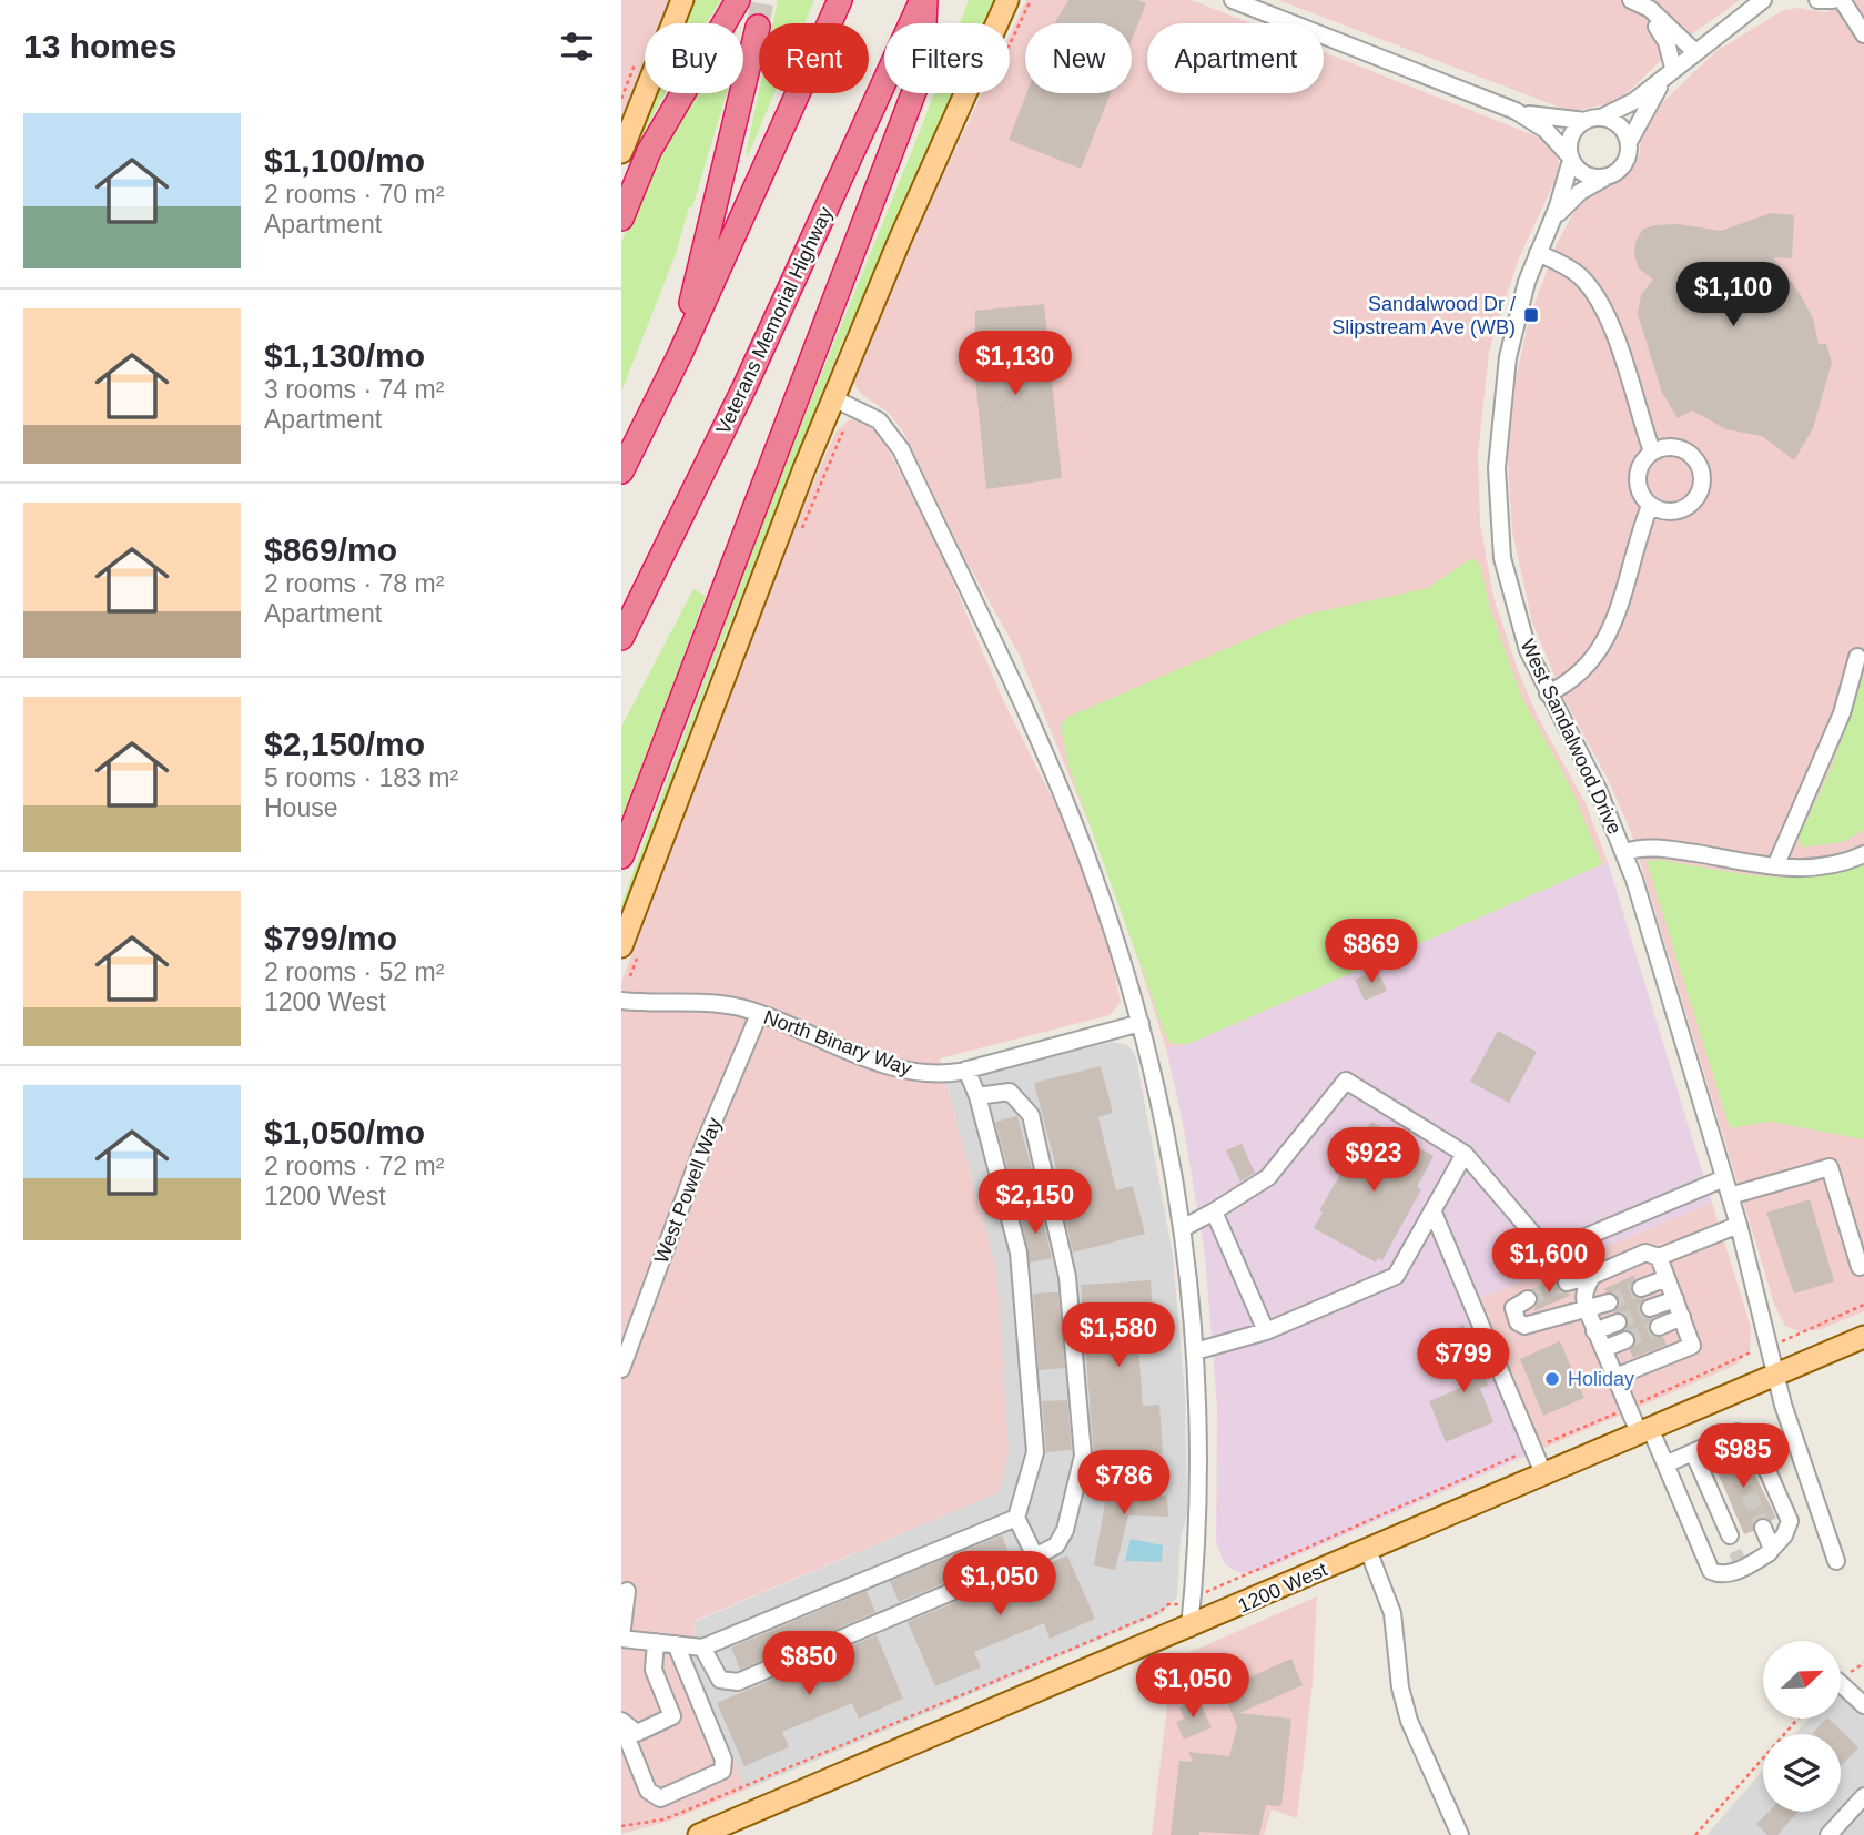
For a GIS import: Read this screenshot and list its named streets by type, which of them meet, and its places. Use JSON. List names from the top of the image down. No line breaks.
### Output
{"streets":{"highway":["Veterans Memorial Highway"],"main road":["1200 West"],"street":["West Sandalwood Drive","North Binary Way","West Powell Way"]},"crossings":[["West Sandalwood Drive","1200 West"],["North Binary Way","West Powell Way"]],"places":{"transit":["Sandalwood Dr / Slipstream Ave (WB)"],"other":["Holiday"]},"north":"top right","page":{"heading":"13 homes","chip":["Buy","Rent","Filters","New","Apartment"],"list":[{"name":"$1,100/mo","note":"2 rooms · 70 m² · Apartment"},{"name":"$1,130/mo","note":"3 rooms · 74 m² · Apartment"},{"name":"$869/mo","note":"2 rooms · 78 m² · Apartment"},{"name":"$2,150/mo","note":"5 rooms · 183 m² · House"},{"name":"$799/mo","note":"2 rooms · 52 m² · 1200 West"},{"name":"$1,050/mo","note":"2 rooms · 72 m² · 1200 West"}],"price":["$1,100","$1,130","$869","$923","$2,150","$1,600","$1,580","$799","$985","$786","$1,050","$850","$1,050"]}}
